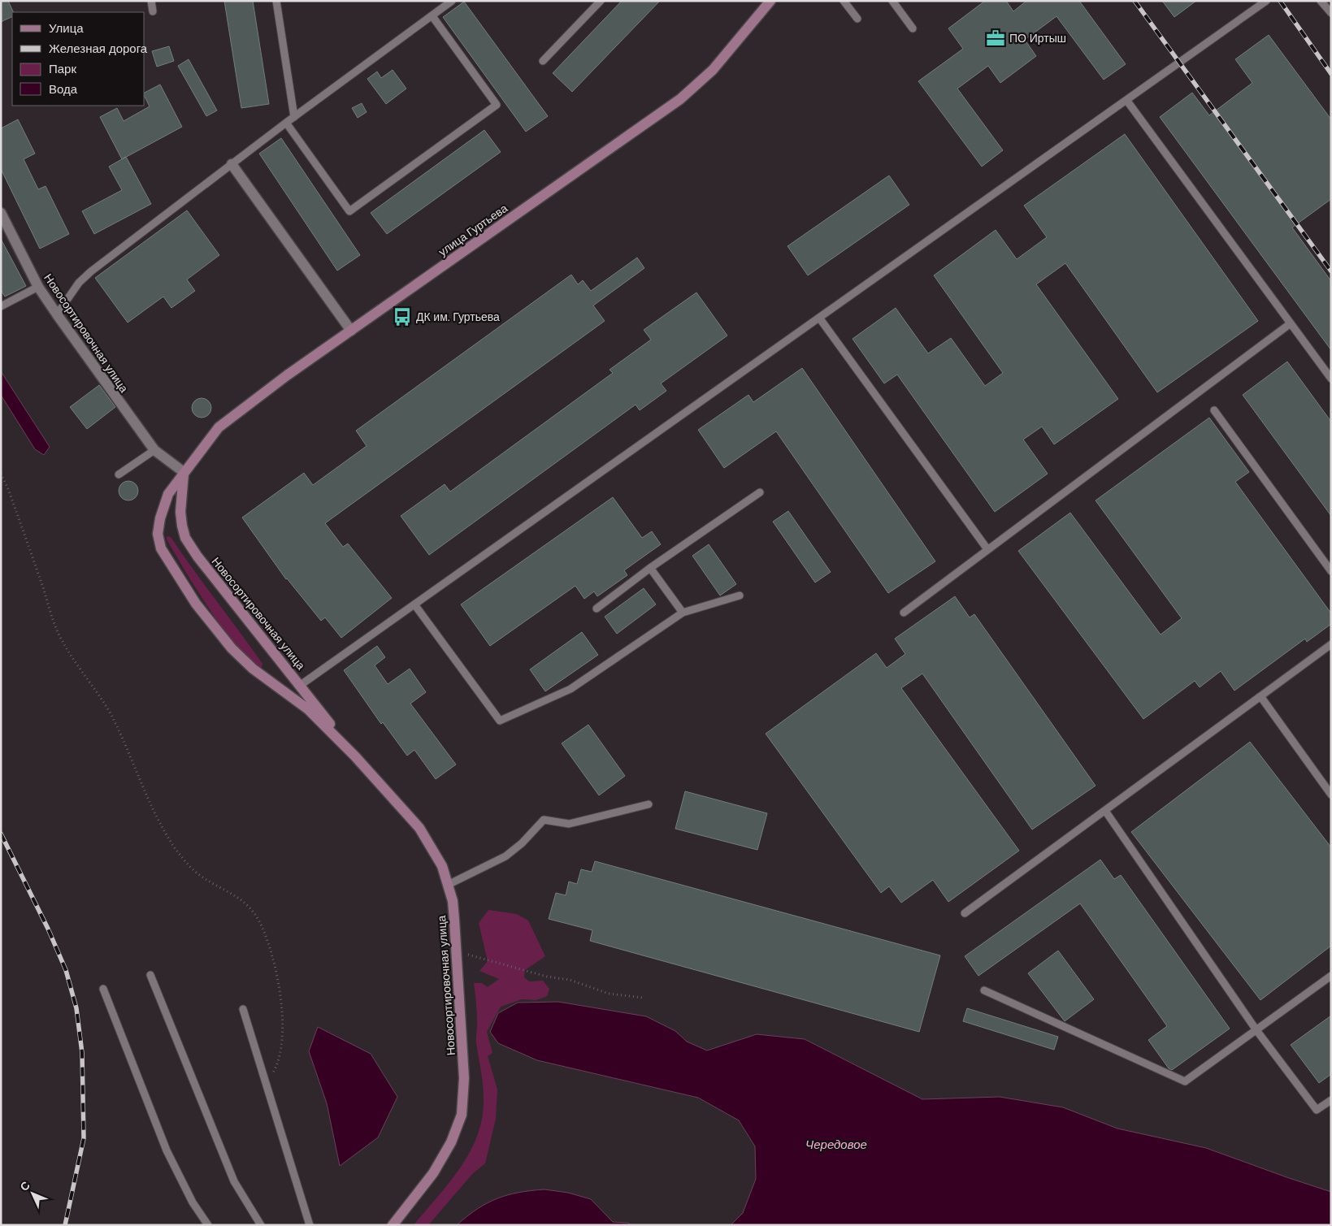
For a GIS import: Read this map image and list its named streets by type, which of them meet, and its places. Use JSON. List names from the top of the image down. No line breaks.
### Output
{"streets":{"main road":["улица Гуртьева","Новосортировочная улица"]},"crossings":[["улица Гуртьева","Новосортировочная улица"]],"water":["Чередовое"],"places":{"office":["ПО Иртыш"],"bus stop":["ДК им. Гуртьева"]},"legend":["Улица","Железная дорога","Парк","Вода"],"north":"top left"}
